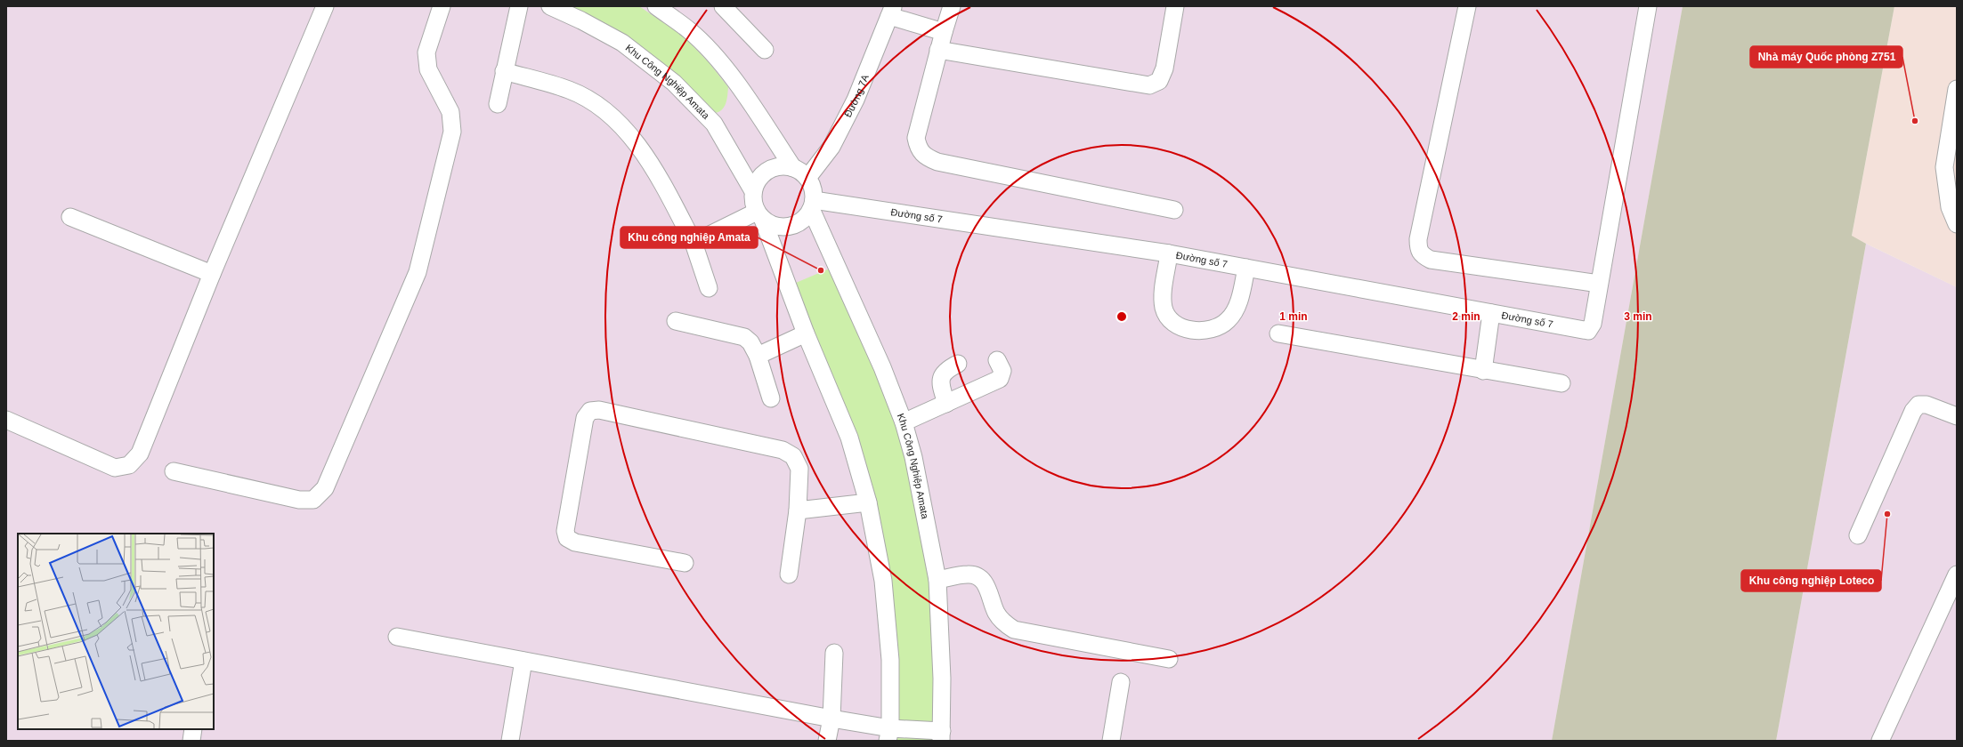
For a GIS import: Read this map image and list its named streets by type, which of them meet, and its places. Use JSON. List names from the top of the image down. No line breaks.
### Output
{"streets":{"street":["Khu Công Nghiệp Amata","Đường 7A","Đường số 7"]},"crossings":[["Khu Công Nghiệp Amata","Đường 7A"],["Khu Công Nghiệp Amata","Đường số 7"],["Đường 7A","Đường số 7"]],"places":["Nhà máy Quốc phòng Z751","Khu công nghiệp Amata","Khu công nghiệp Loteco"],"rings":["1 min","2 min","3 min"]}
